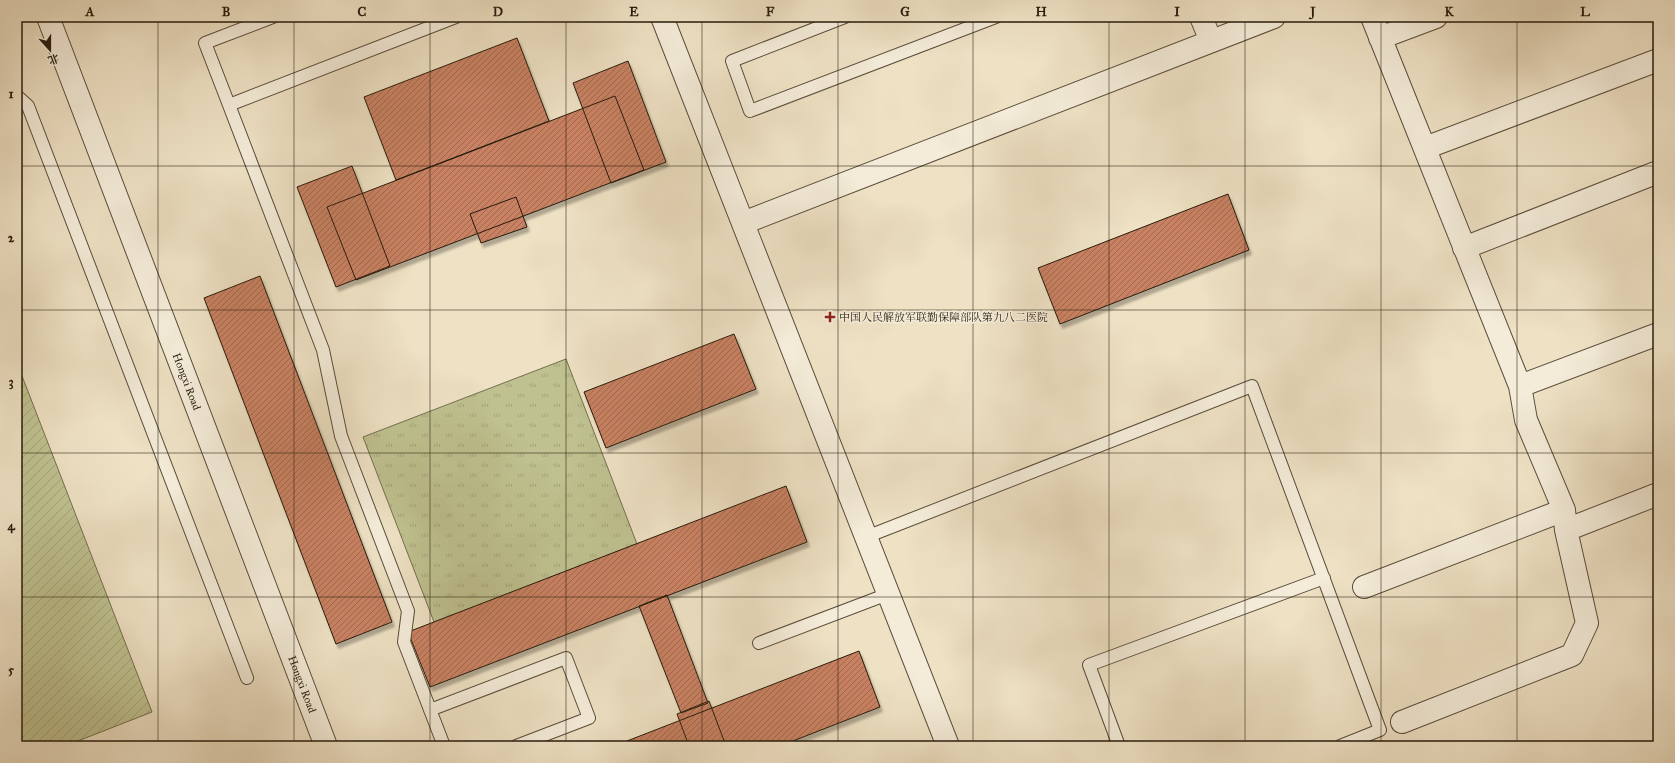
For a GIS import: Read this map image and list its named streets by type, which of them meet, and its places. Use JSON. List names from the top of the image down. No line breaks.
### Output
{"streets":{"street":["Hongxi Road"]},"places":{"health":["中国人民解放军联勤保障部队第九八二医院"]},"north":"bottom","grid":{"columns":["A","B","C","D","E","F","G","H","I","J","K","L"],"rows":["1","2","3","4","5"]}}
